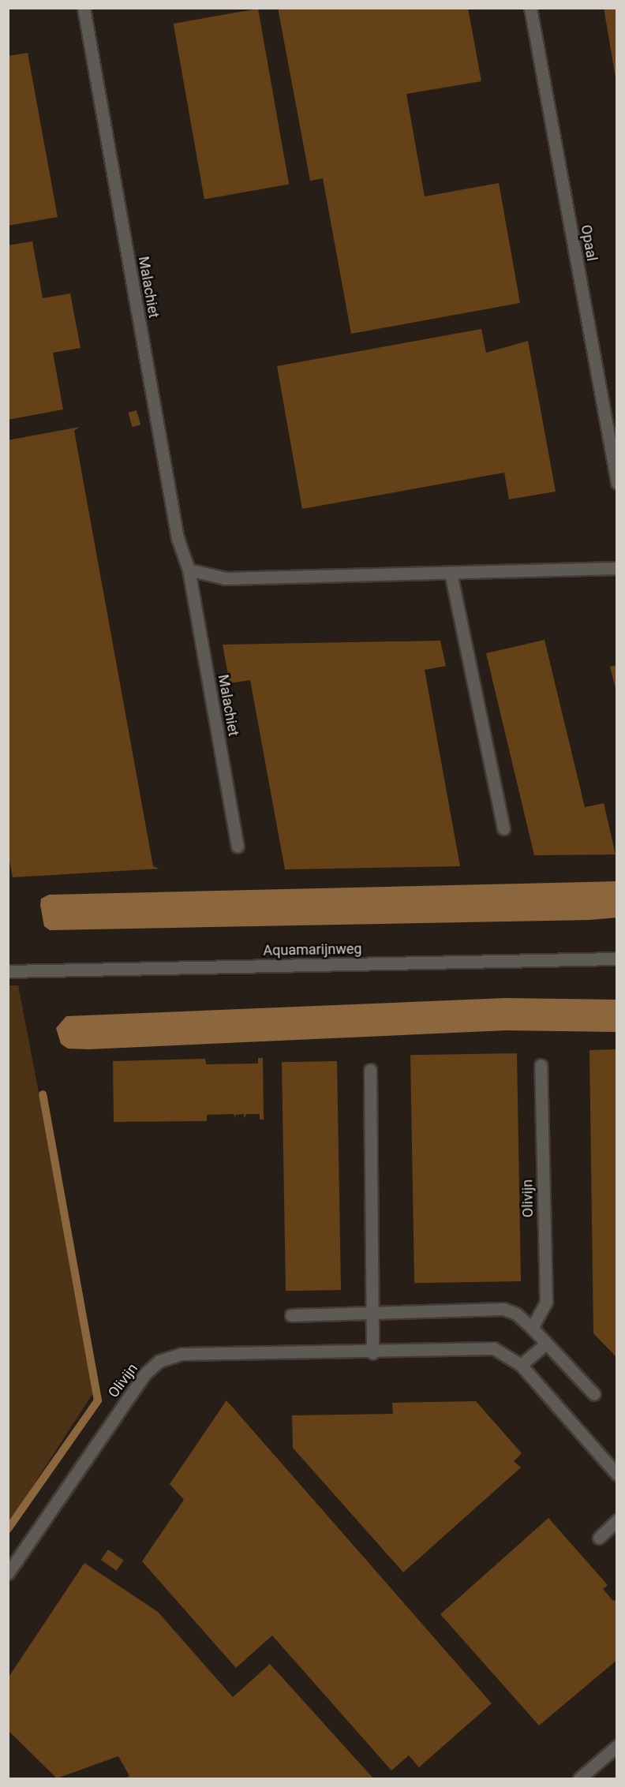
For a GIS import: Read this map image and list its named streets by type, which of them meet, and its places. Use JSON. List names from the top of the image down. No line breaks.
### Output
{"streets":{"street":["Opaal","Malachiet","Aquamarijnweg","Olivijn"]}}
